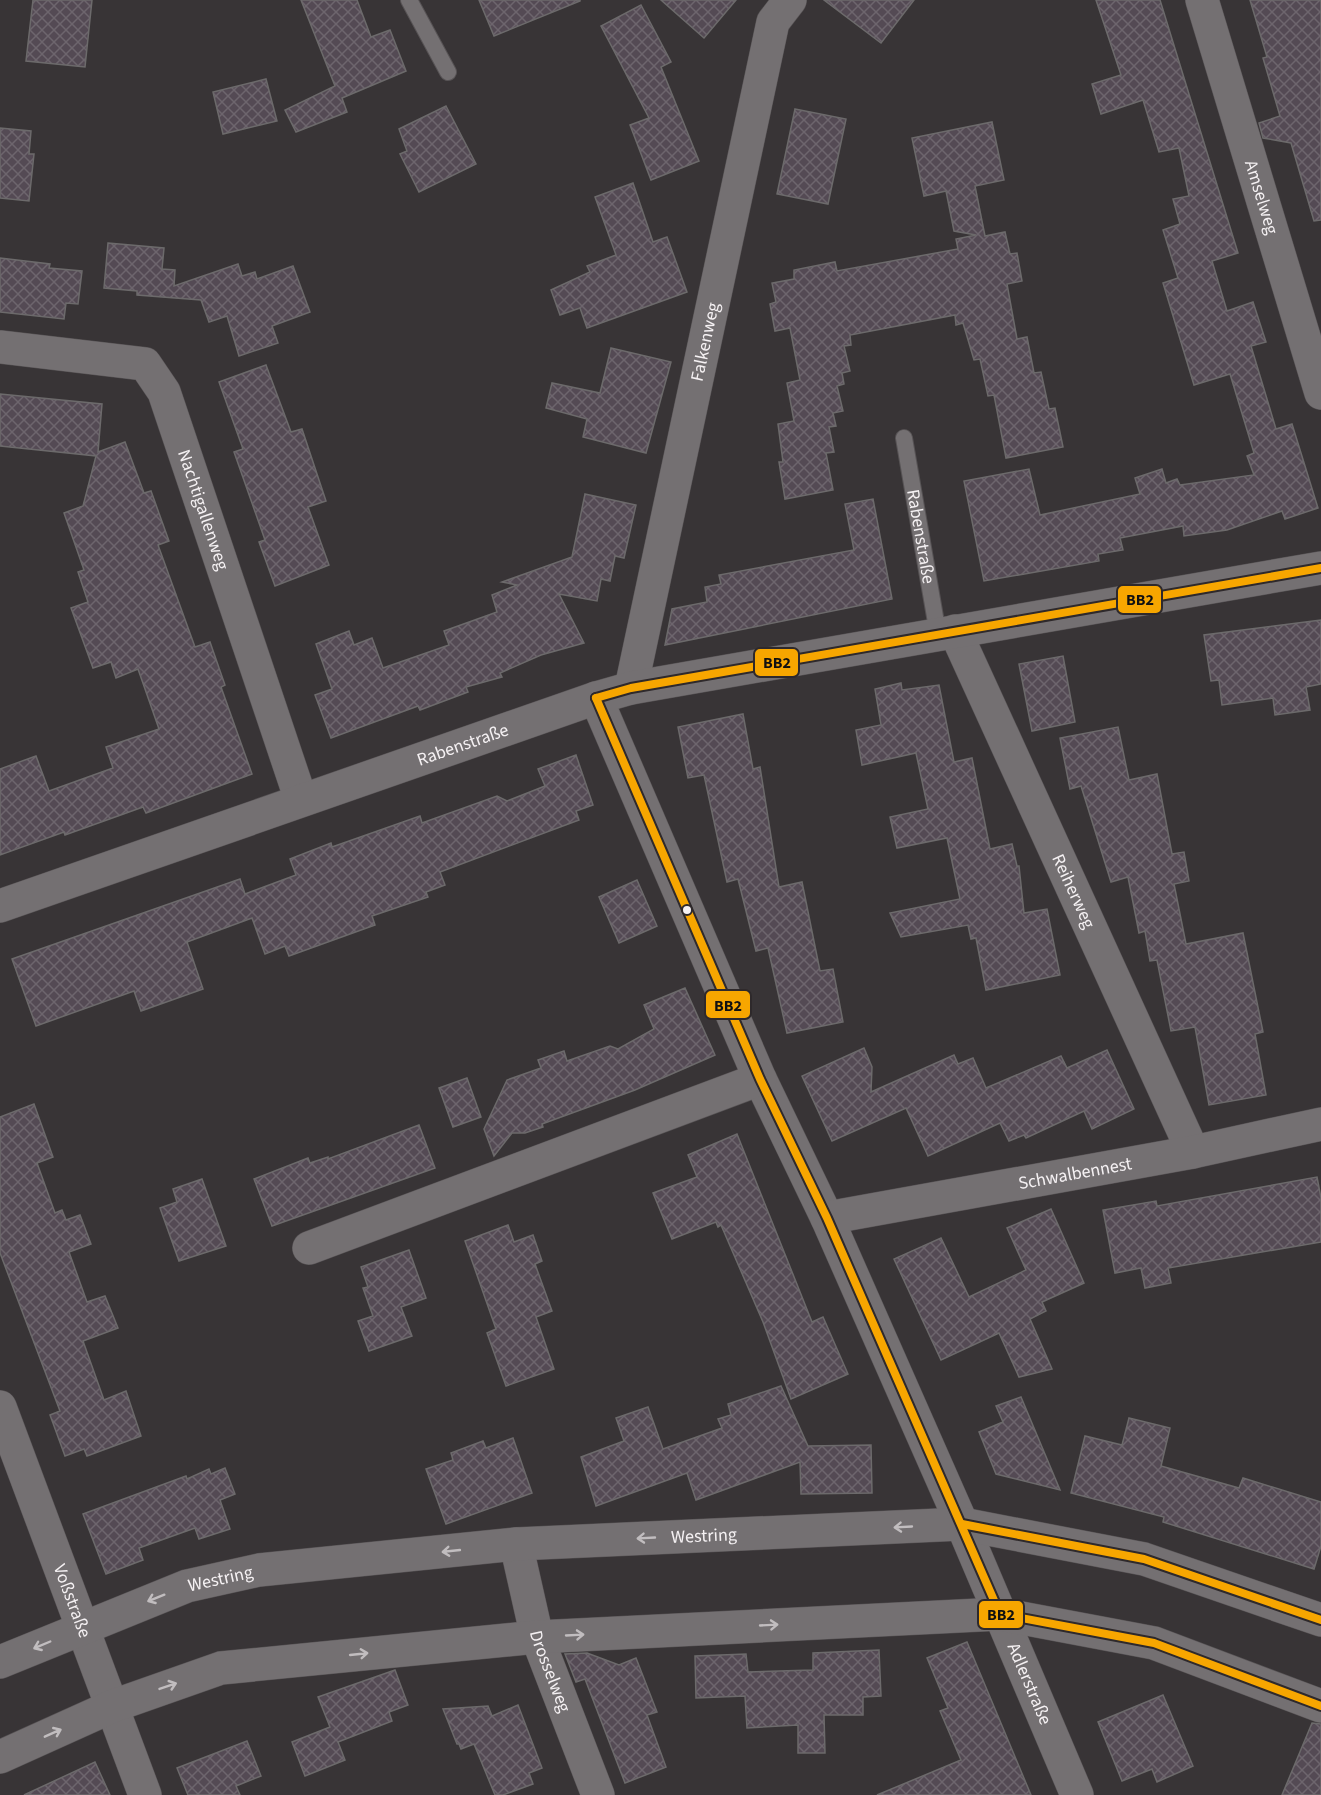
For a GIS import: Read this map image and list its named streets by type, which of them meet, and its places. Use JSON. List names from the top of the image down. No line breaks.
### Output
{"streets":{"street":["Amselweg","Falkenweg","Nachtigallenweg","Rabenstraße","Reiherweg","Schwalbennest","Westring","Voßstraße","Drosselweg","Adlerstraße"]},"crossings":[["Falkenweg","Rabenstraße"],["Nachtigallenweg","Rabenstraße"],["Rabenstraße","Reiherweg"],["Rabenstraße","Adlerstraße"],["Reiherweg","Schwalbennest"],["Schwalbennest","Adlerstraße"],["Westring","Voßstraße"],["Westring","Drosselweg"],["Westring","Adlerstraße"]],"lines":["transit line BB2"]}
